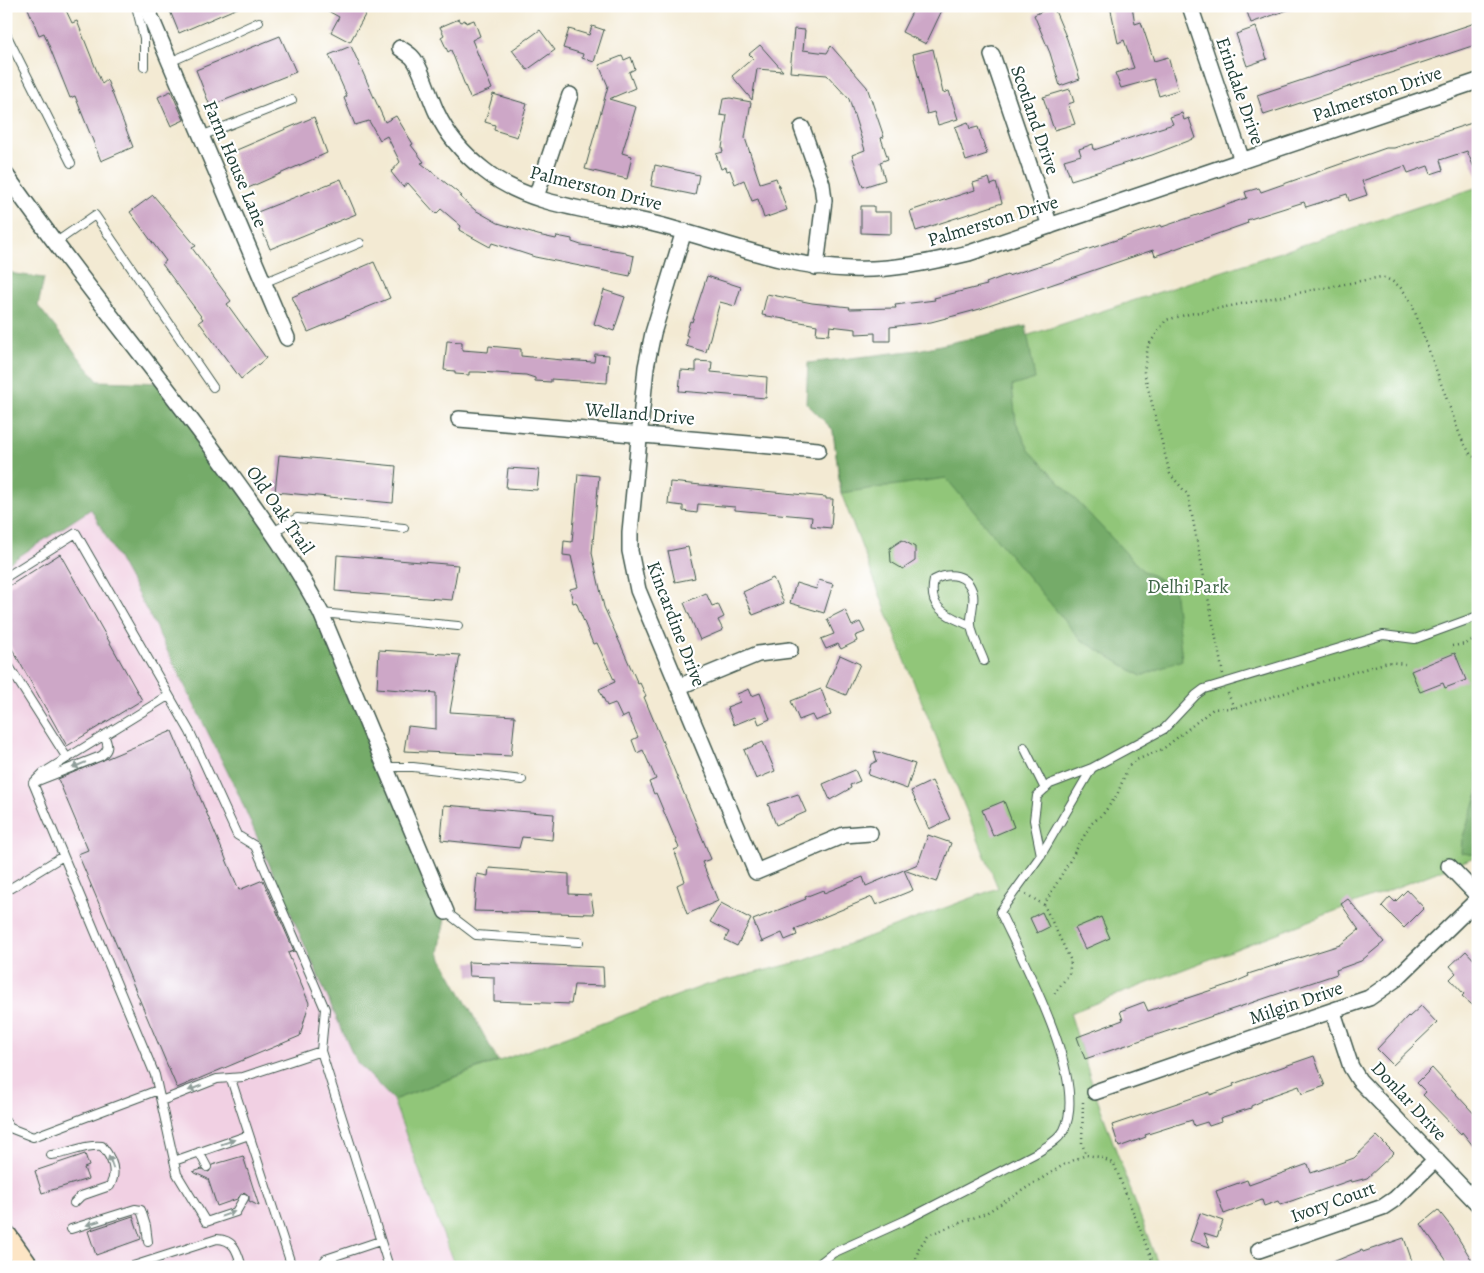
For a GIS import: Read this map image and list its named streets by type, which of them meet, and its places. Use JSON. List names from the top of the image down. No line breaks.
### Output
{"streets":{"street":["Erindale Drive","Palmerston Drive","Scotland Drive","Farm House Lane","Welland Drive","Old Oak Trail","Kincardine Drive","Milgin Drive","Donlar Drive","Ivory Court"]},"crossings":[["Erindale Drive","Palmerston Drive"],["Palmerston Drive","Scotland Drive"],["Palmerston Drive","Kincardine Drive"],["Welland Drive","Kincardine Drive"],["Milgin Drive","Donlar Drive"],["Donlar Drive","Ivory Court"]],"parks":["Delhi Park"]}
